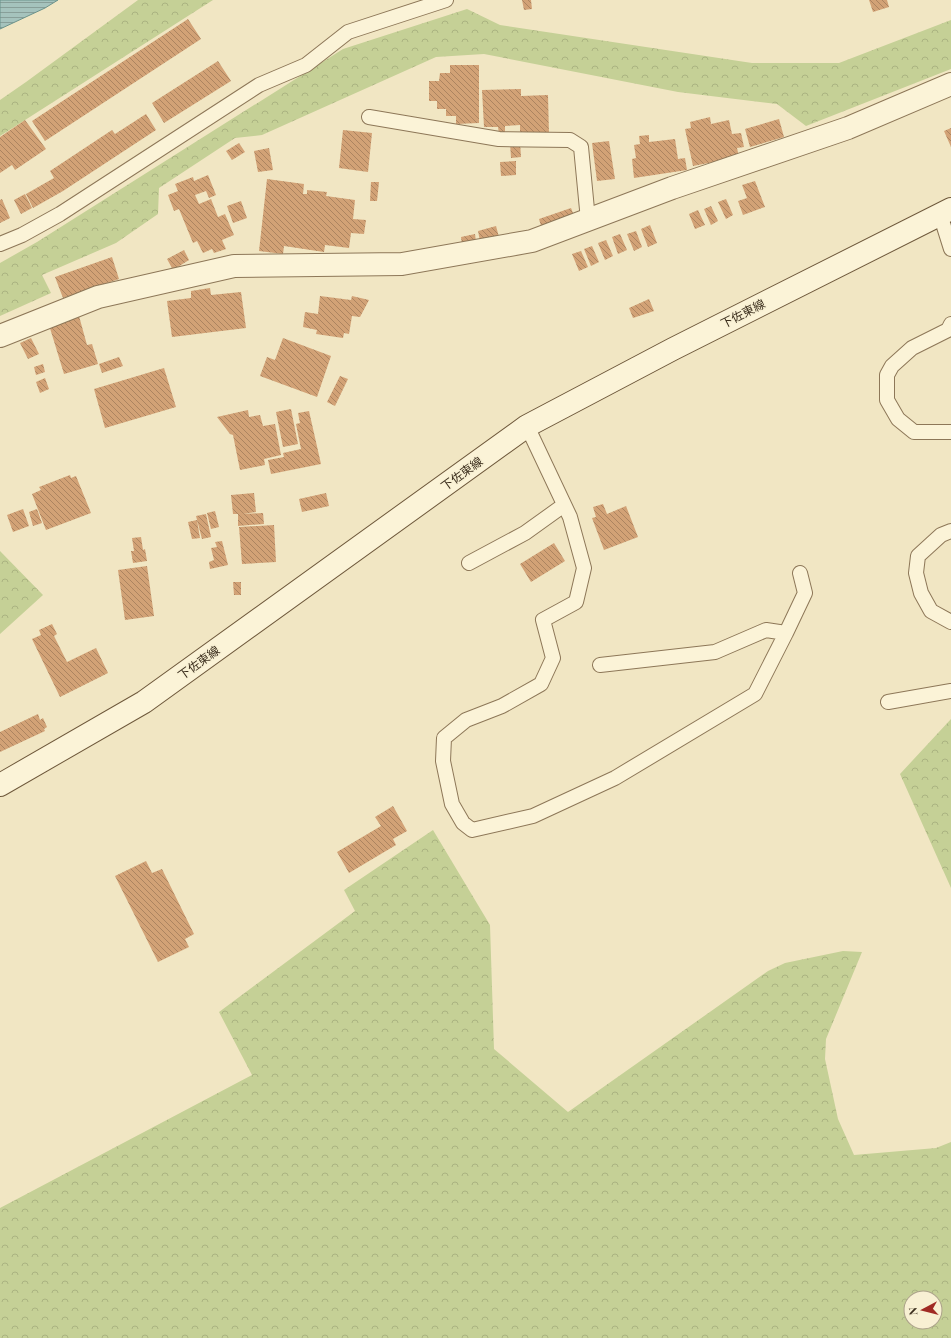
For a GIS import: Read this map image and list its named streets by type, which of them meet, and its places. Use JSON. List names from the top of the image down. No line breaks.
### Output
{"streets":{"main road":["下佐東線"]},"north":"left"}
